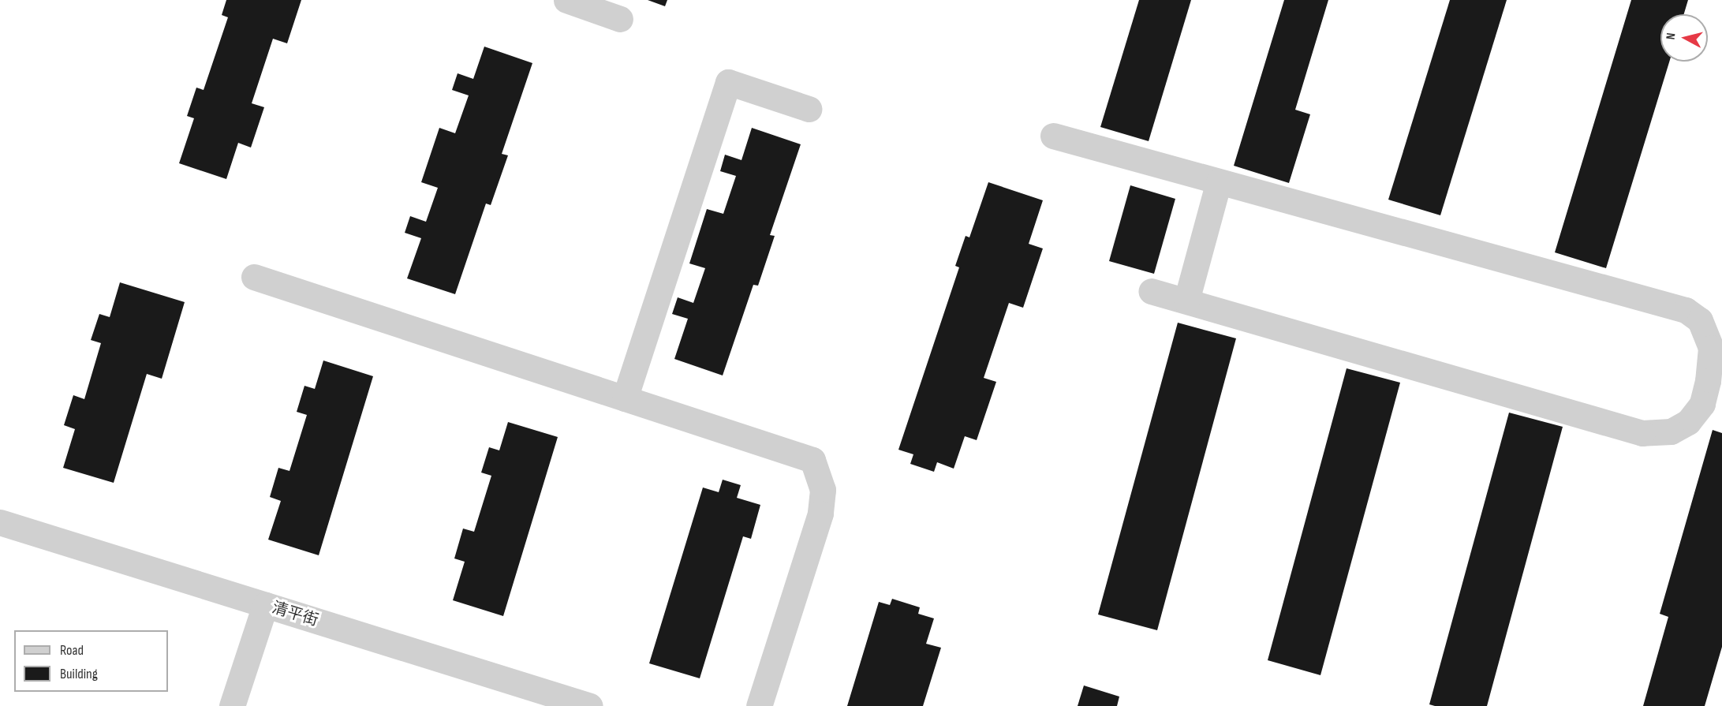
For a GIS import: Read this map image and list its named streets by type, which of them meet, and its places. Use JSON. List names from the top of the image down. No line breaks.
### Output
{"streets":{"street":["清平街"]},"legend":["Road","Building"],"north":"left"}
